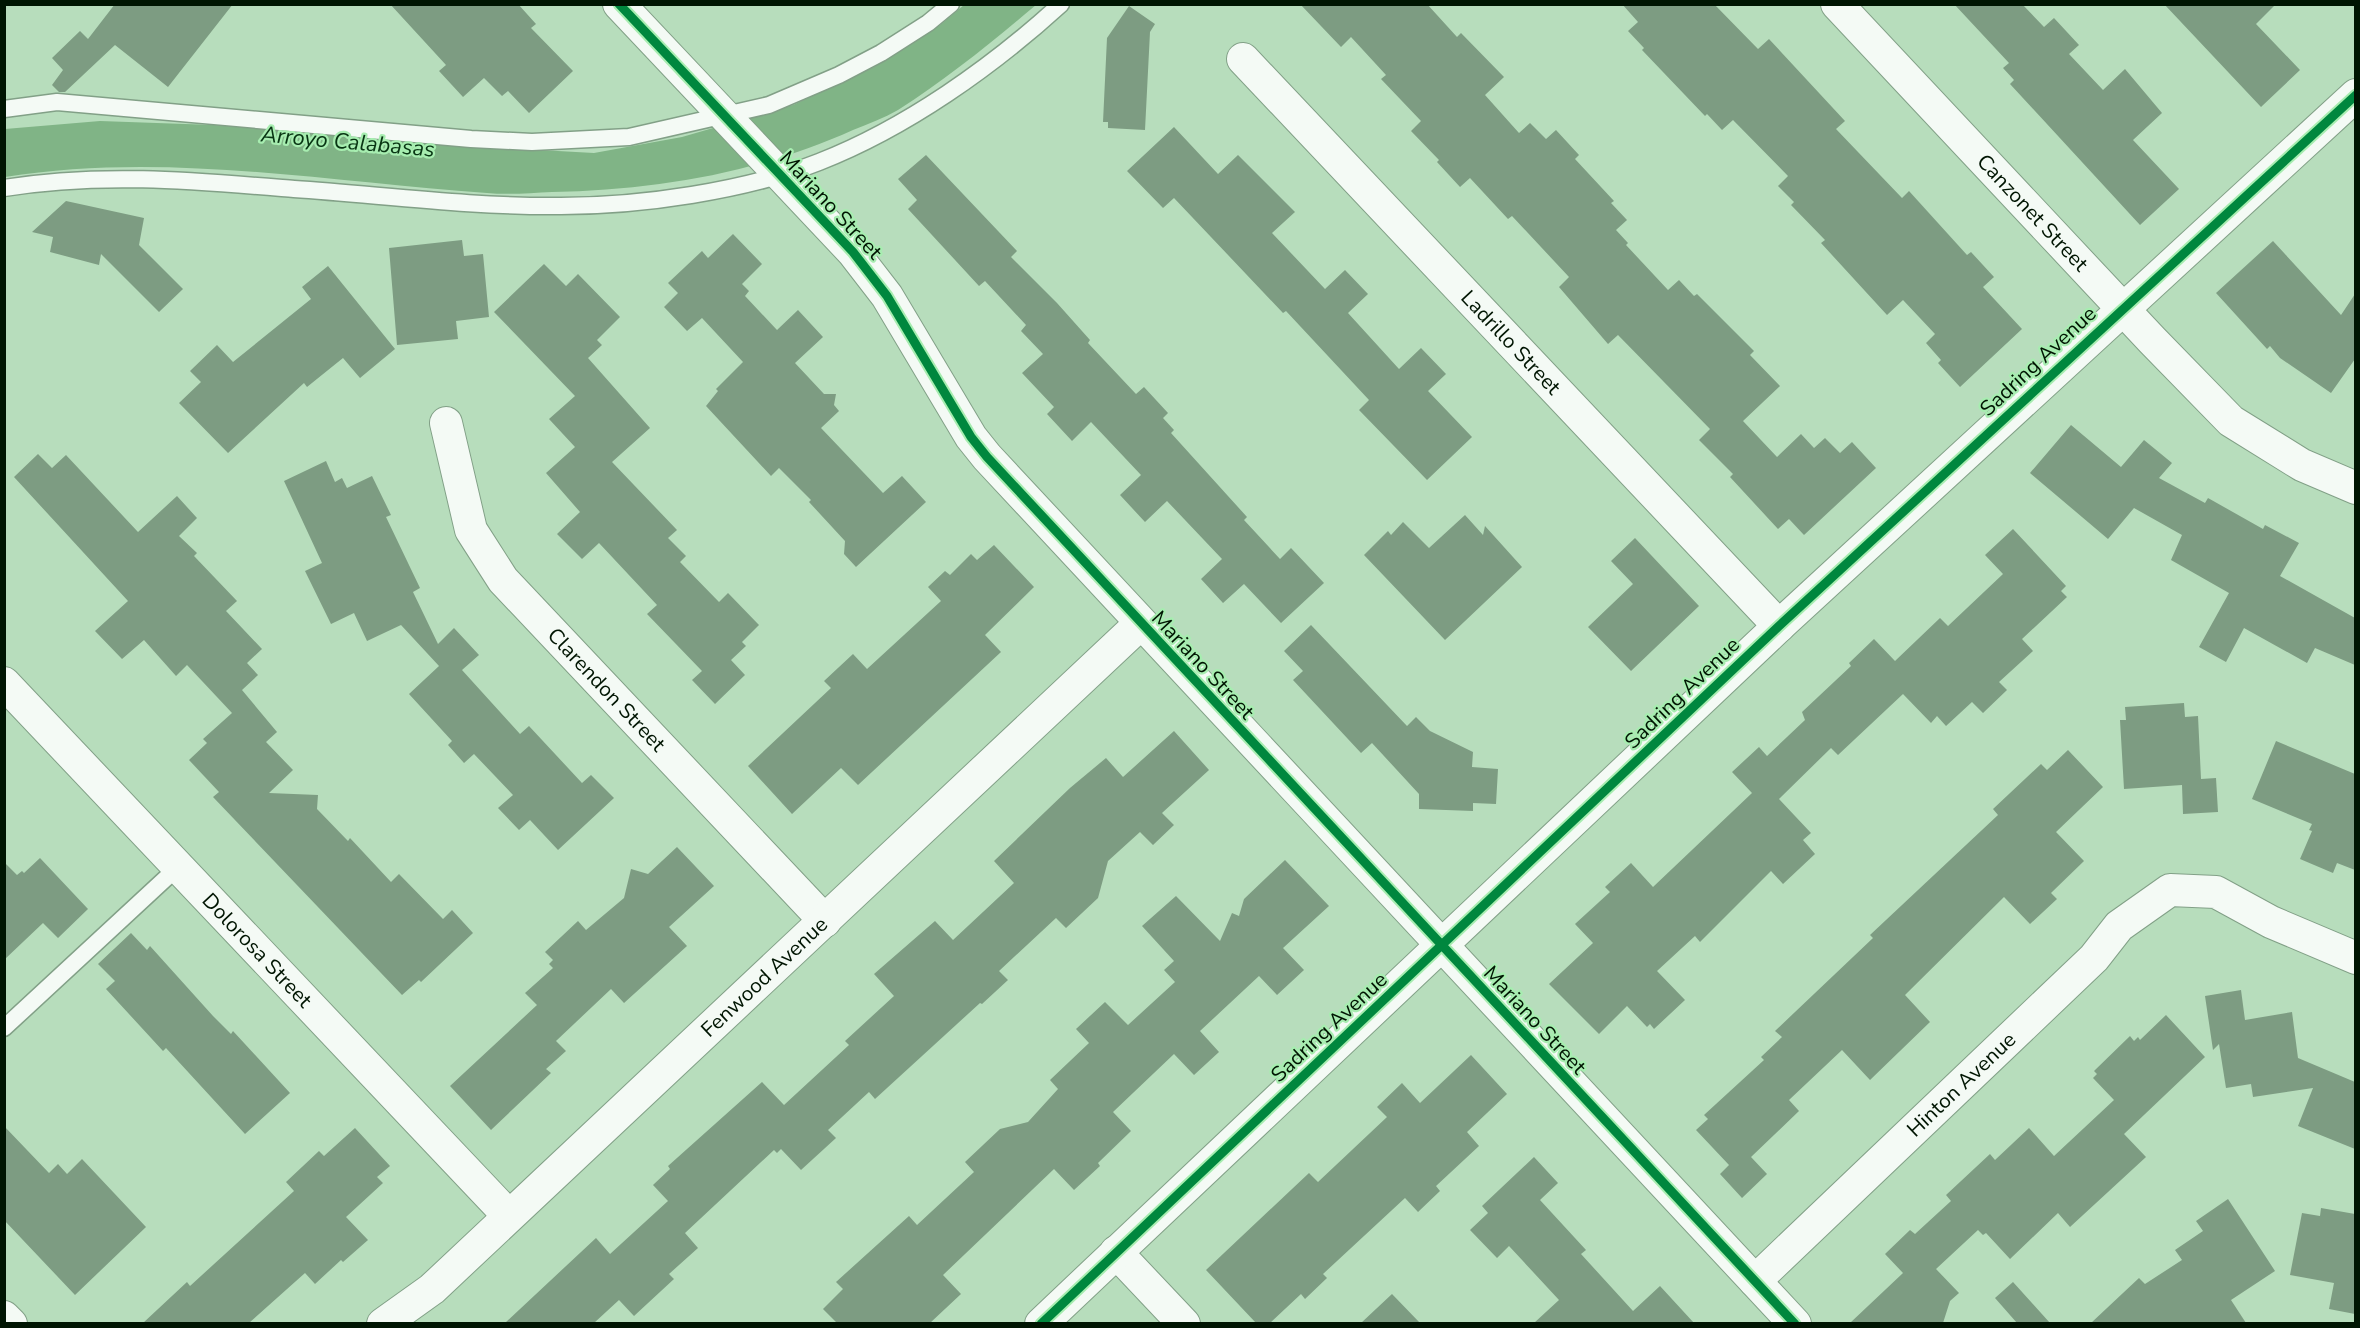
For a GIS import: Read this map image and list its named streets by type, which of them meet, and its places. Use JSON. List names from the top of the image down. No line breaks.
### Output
{"streets":{"street":["Mariano Street","Canzonet Street","Ladrillo Street","Sadring Avenue","Clarendon Street","Dolorosa Street","Fenwood Avenue","Hinton Avenue"]},"crossings":[["Mariano Street","Sadring Avenue"],["Mariano Street","Fenwood Avenue"],["Mariano Street","Hinton Avenue"],["Canzonet Street","Sadring Avenue"],["Ladrillo Street","Sadring Avenue"],["Clarendon Street","Fenwood Avenue"],["Dolorosa Street","Fenwood Avenue"]],"water":["Arroyo Calabasas"]}
